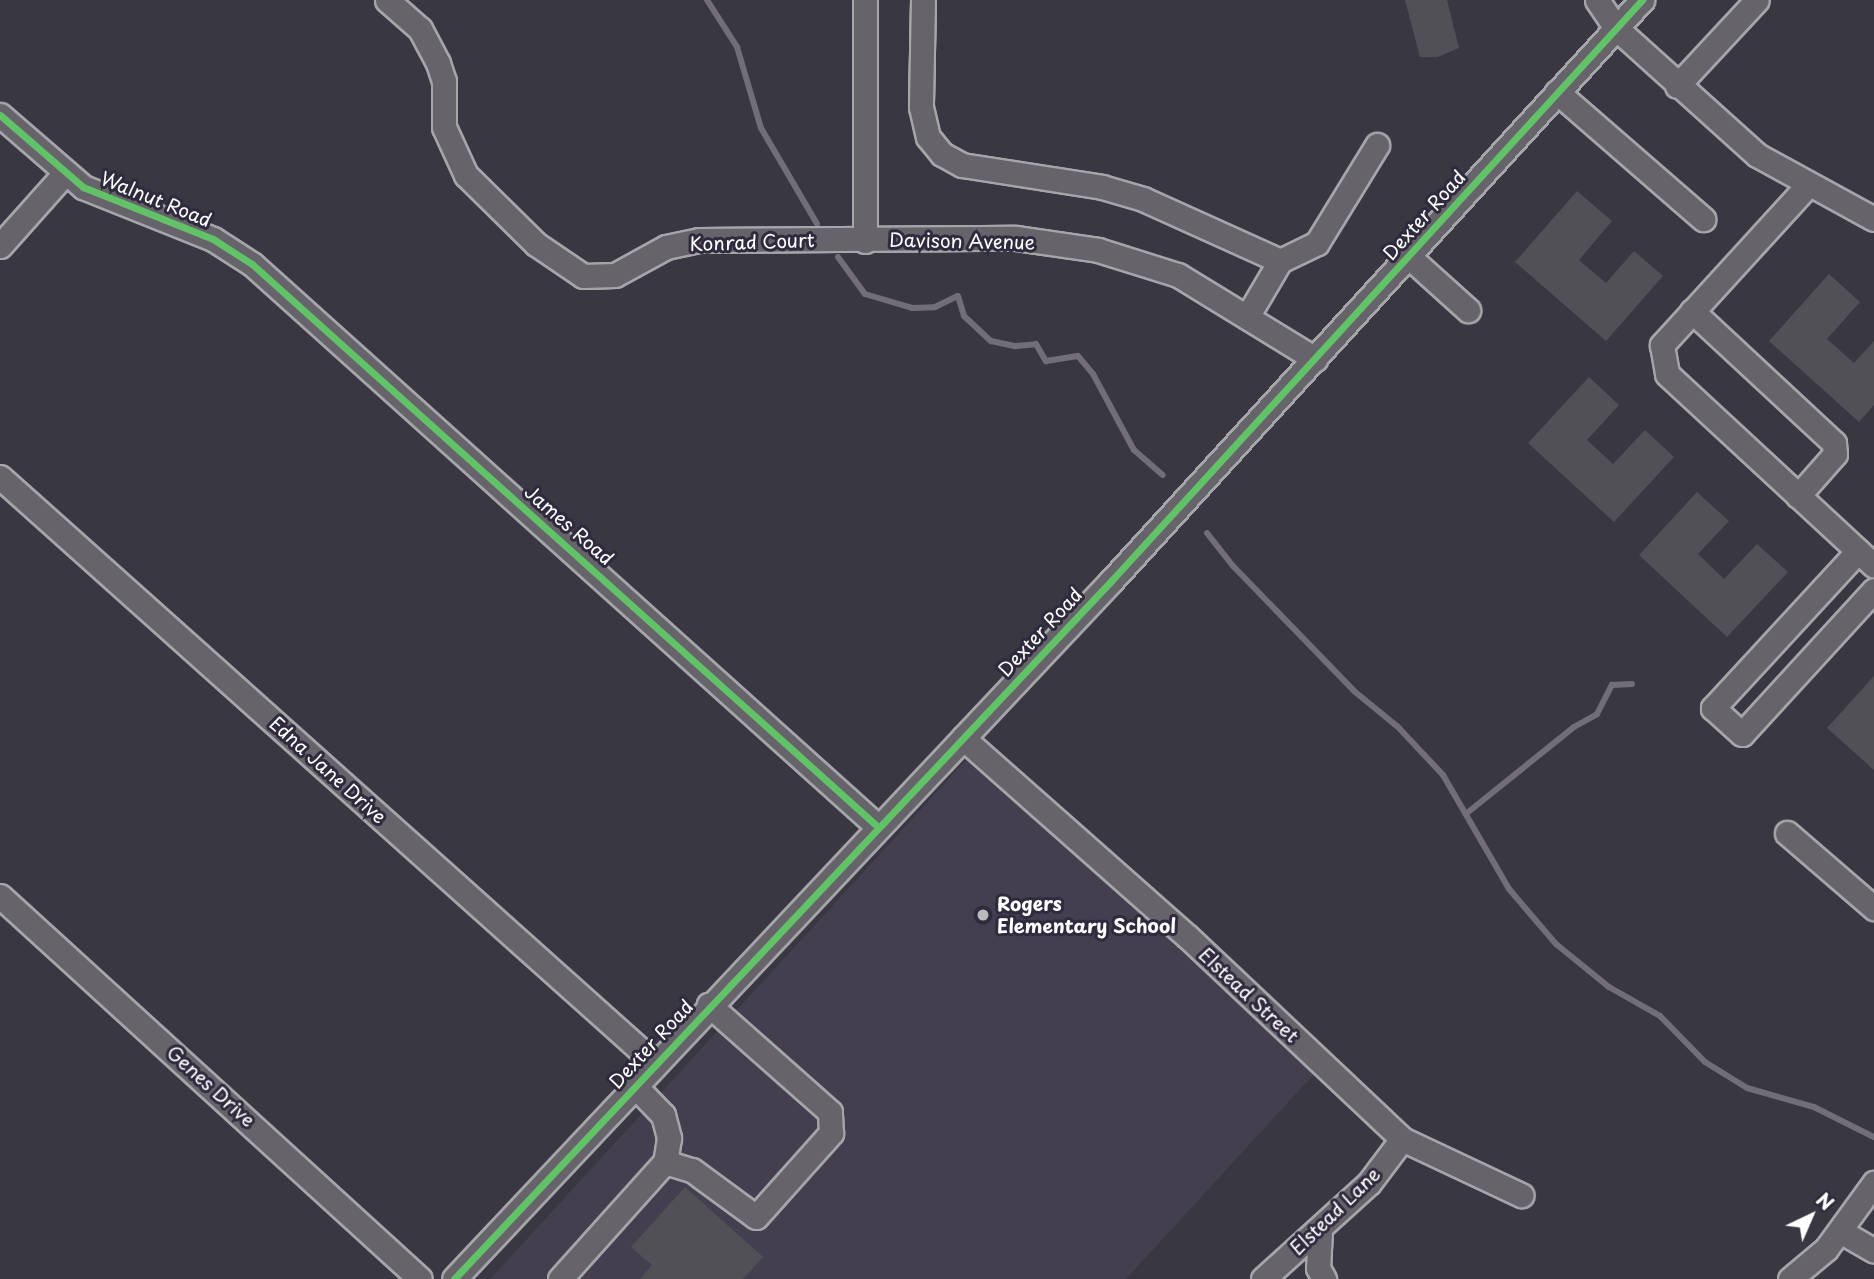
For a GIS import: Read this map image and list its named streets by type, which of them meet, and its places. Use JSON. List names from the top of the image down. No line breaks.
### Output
{"streets":{"street":["Walnut Road","Dexter Road","Davison Avenue","Konrad Court","James Road","Edna Jane Drive","Elstead Street","Genes Drive","Elstead Lane"]},"crossings":[["Walnut Road","James Road"],["Dexter Road","Davison Avenue"],["Dexter Road","James Road"],["Dexter Road","Edna Jane Drive"],["Dexter Road","Elstead Street"],["Davison Avenue","Konrad Court"],["Elstead Street","Elstead Lane"]],"places":["Rogers Elementary School"],"north":"top right"}
